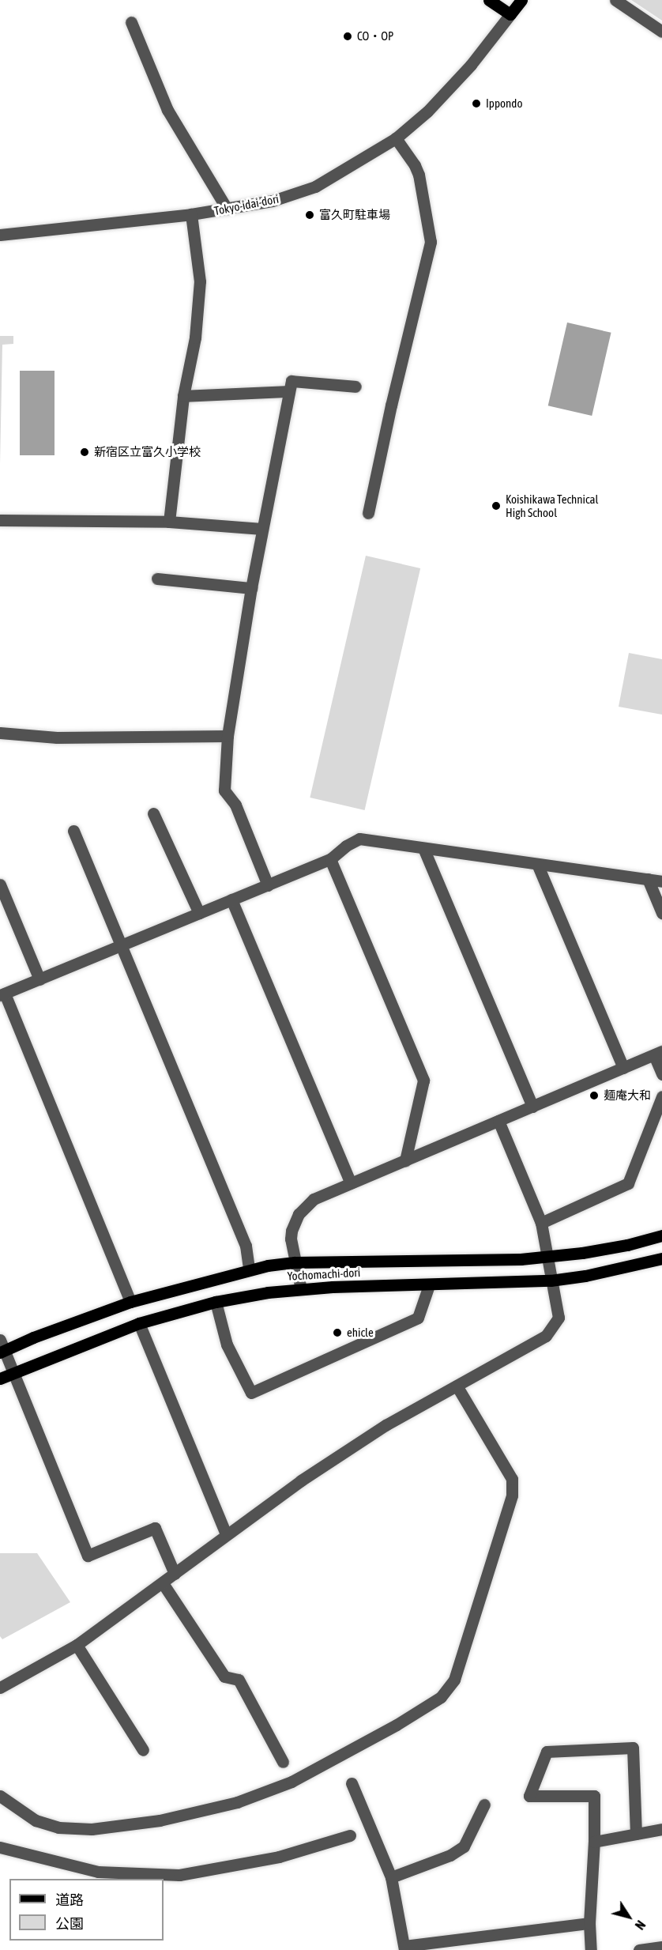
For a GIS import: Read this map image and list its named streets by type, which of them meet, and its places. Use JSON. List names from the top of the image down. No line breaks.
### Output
{"streets":{"main road":["Yochomachi-dori"],"street":["Tokyo-idai-dori"]},"places":["CO・OP","Ippondo","富久町駐車場","新宿区立富久小学校","Koishikawa Technical High School","麺庵大和","ehicle"],"legend":["道路","公園"],"north":"bottom right"}
